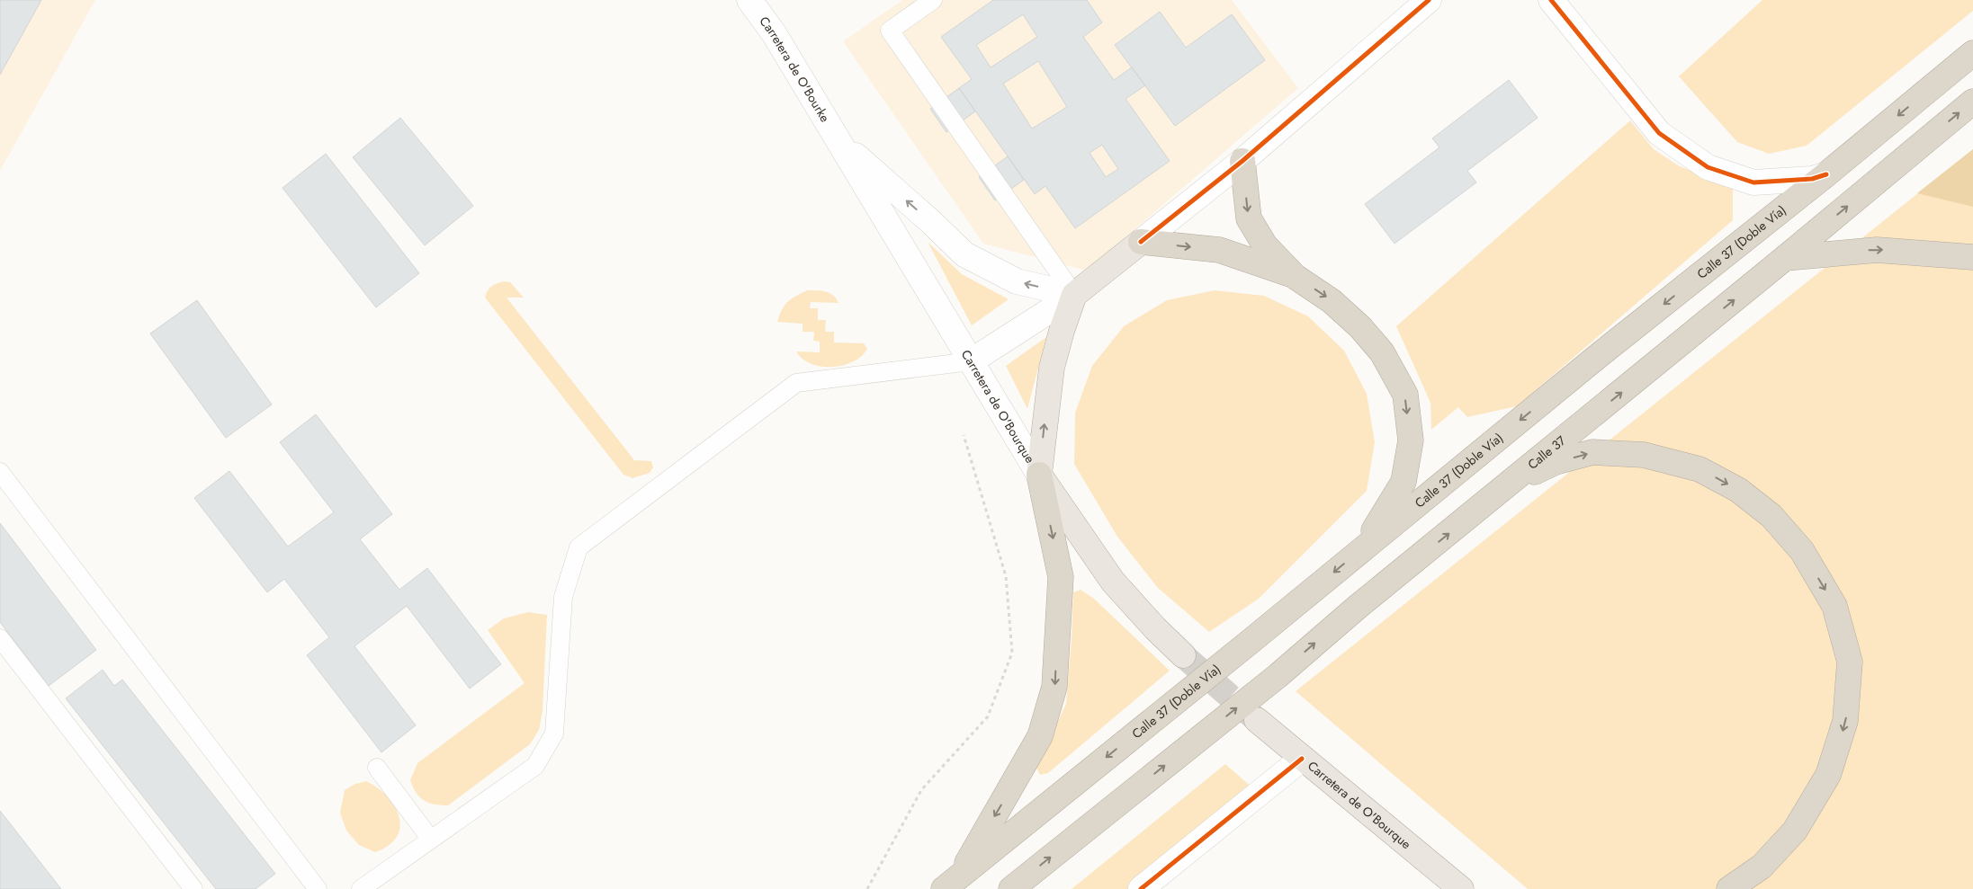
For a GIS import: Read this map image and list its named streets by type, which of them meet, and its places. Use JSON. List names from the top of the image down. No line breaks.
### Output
{"streets":{"highway":["Calle 37 (Doble Vía)","Calle 37"],"main road":["Carretera de O'Bourke","Carretera de O'Bourque"]},"crossings":[["Carretera de O'Bourke","Carretera de O'Bourque"]],"one_way":["Calle 37"]}
